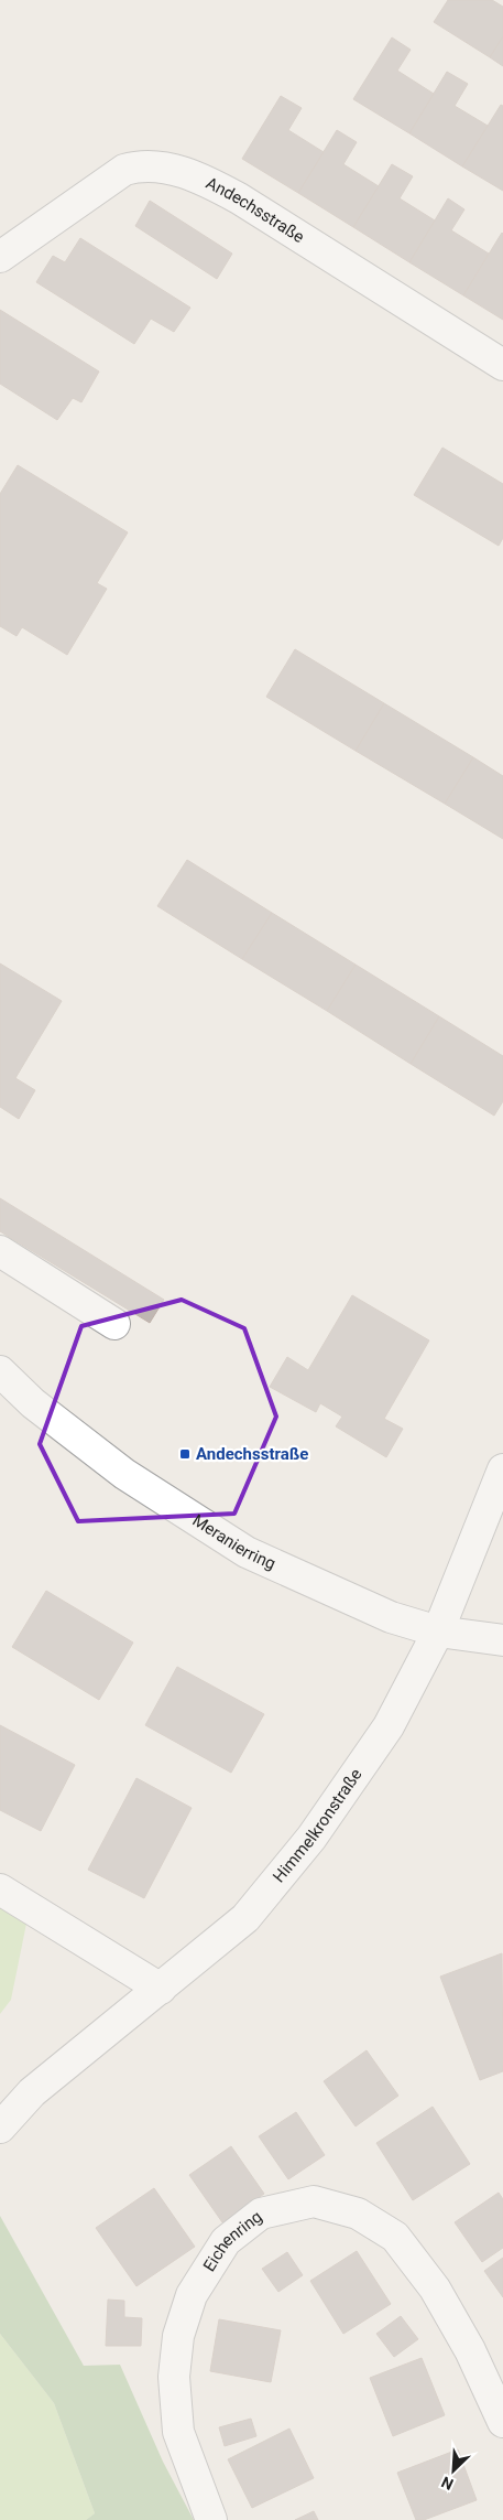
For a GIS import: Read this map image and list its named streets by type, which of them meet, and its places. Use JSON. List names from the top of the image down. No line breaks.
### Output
{"streets":{"street":["Andechsstraße","Meranierring","Himmelkronstraße","Eichenring"]},"crossings":[["Meranierring","Himmelkronstraße"]],"places":{"transit":["Andechsstraße"]},"north":"bottom left"}
